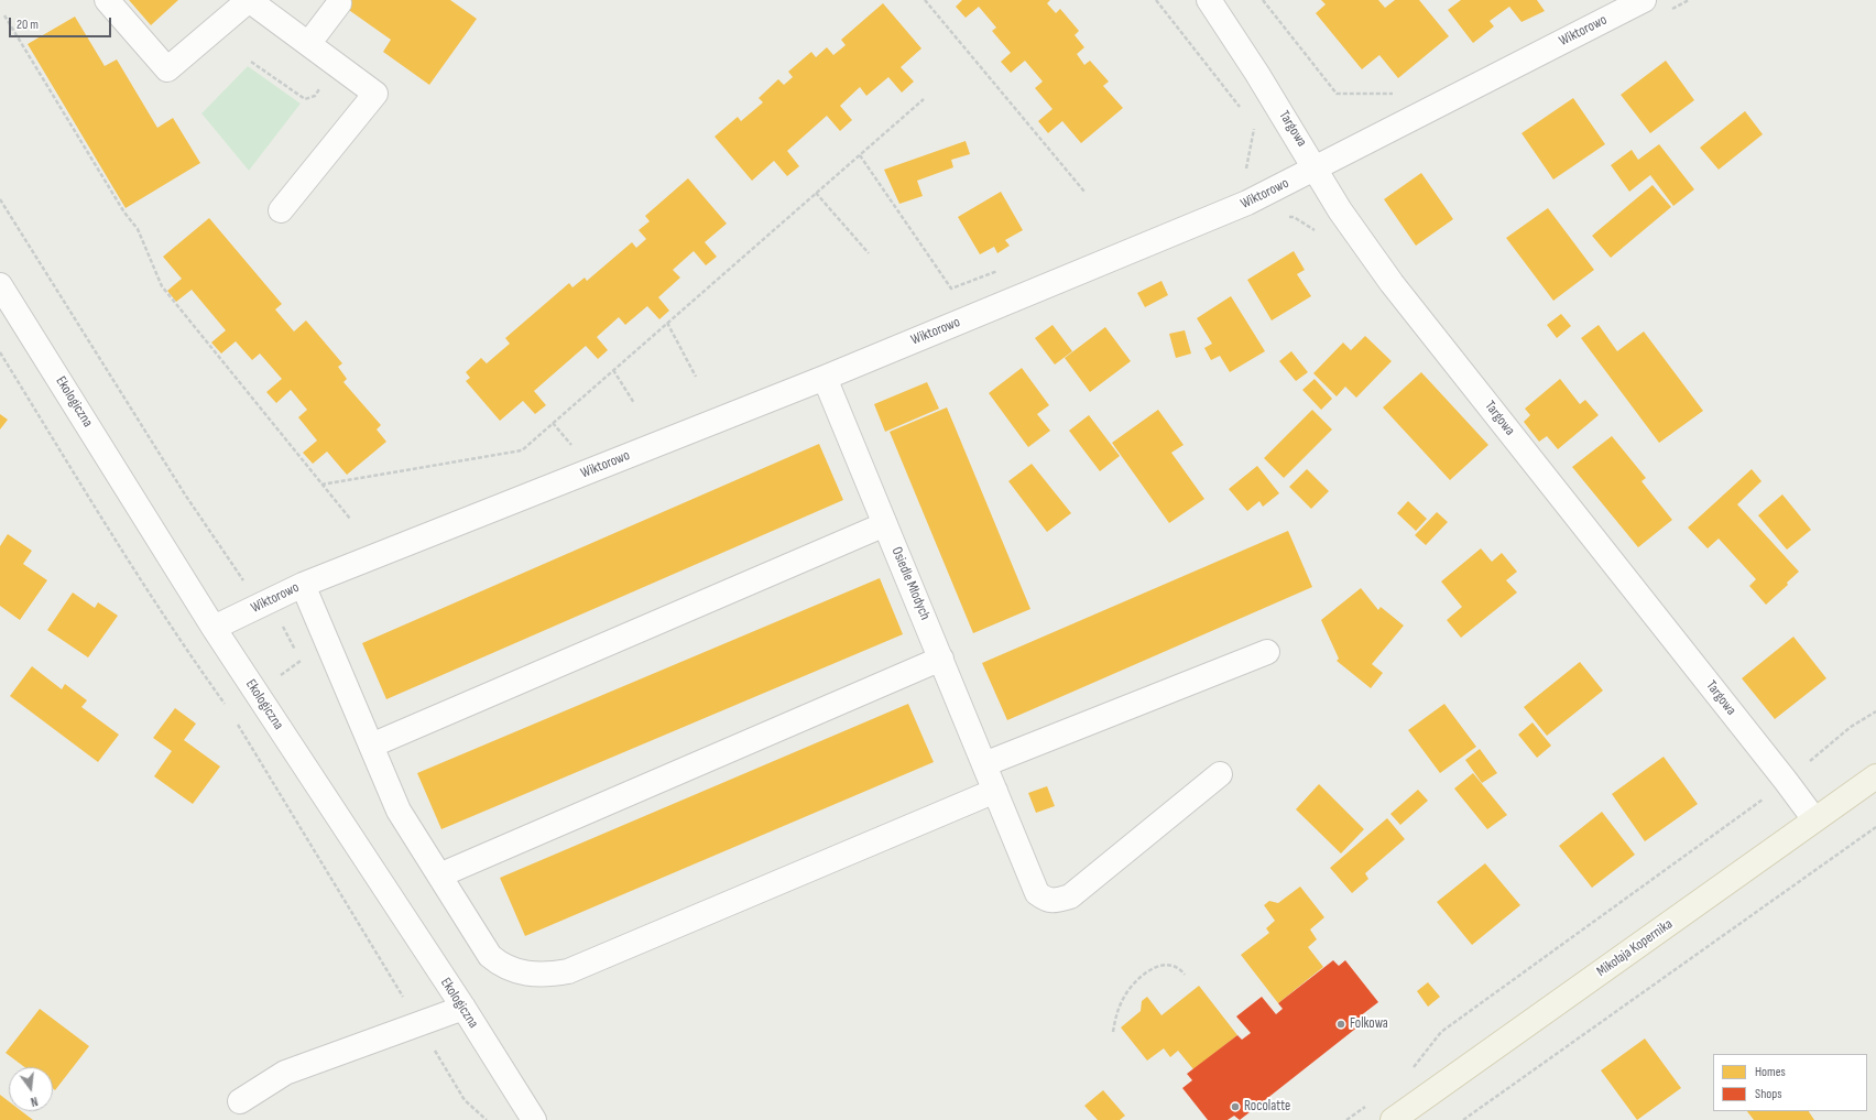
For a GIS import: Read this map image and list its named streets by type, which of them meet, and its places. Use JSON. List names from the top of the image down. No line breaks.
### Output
{"streets":{"main road":["Mikołaja Kopernika"],"street":["Wiktorowo","Targowa","Ekologiczna","Osiedle Młodych"]},"crossings":[["Wiktorowo","Targowa"],["Wiktorowo","Ekologiczna"],["Wiktorowo","Osiedle Młodych"],["Targowa","Mikołaja Kopernika"]],"places":["Folkowa","Rocolatte"],"legend":["Homes","Shops"],"scale_bar":"20 m","north":"bottom"}
